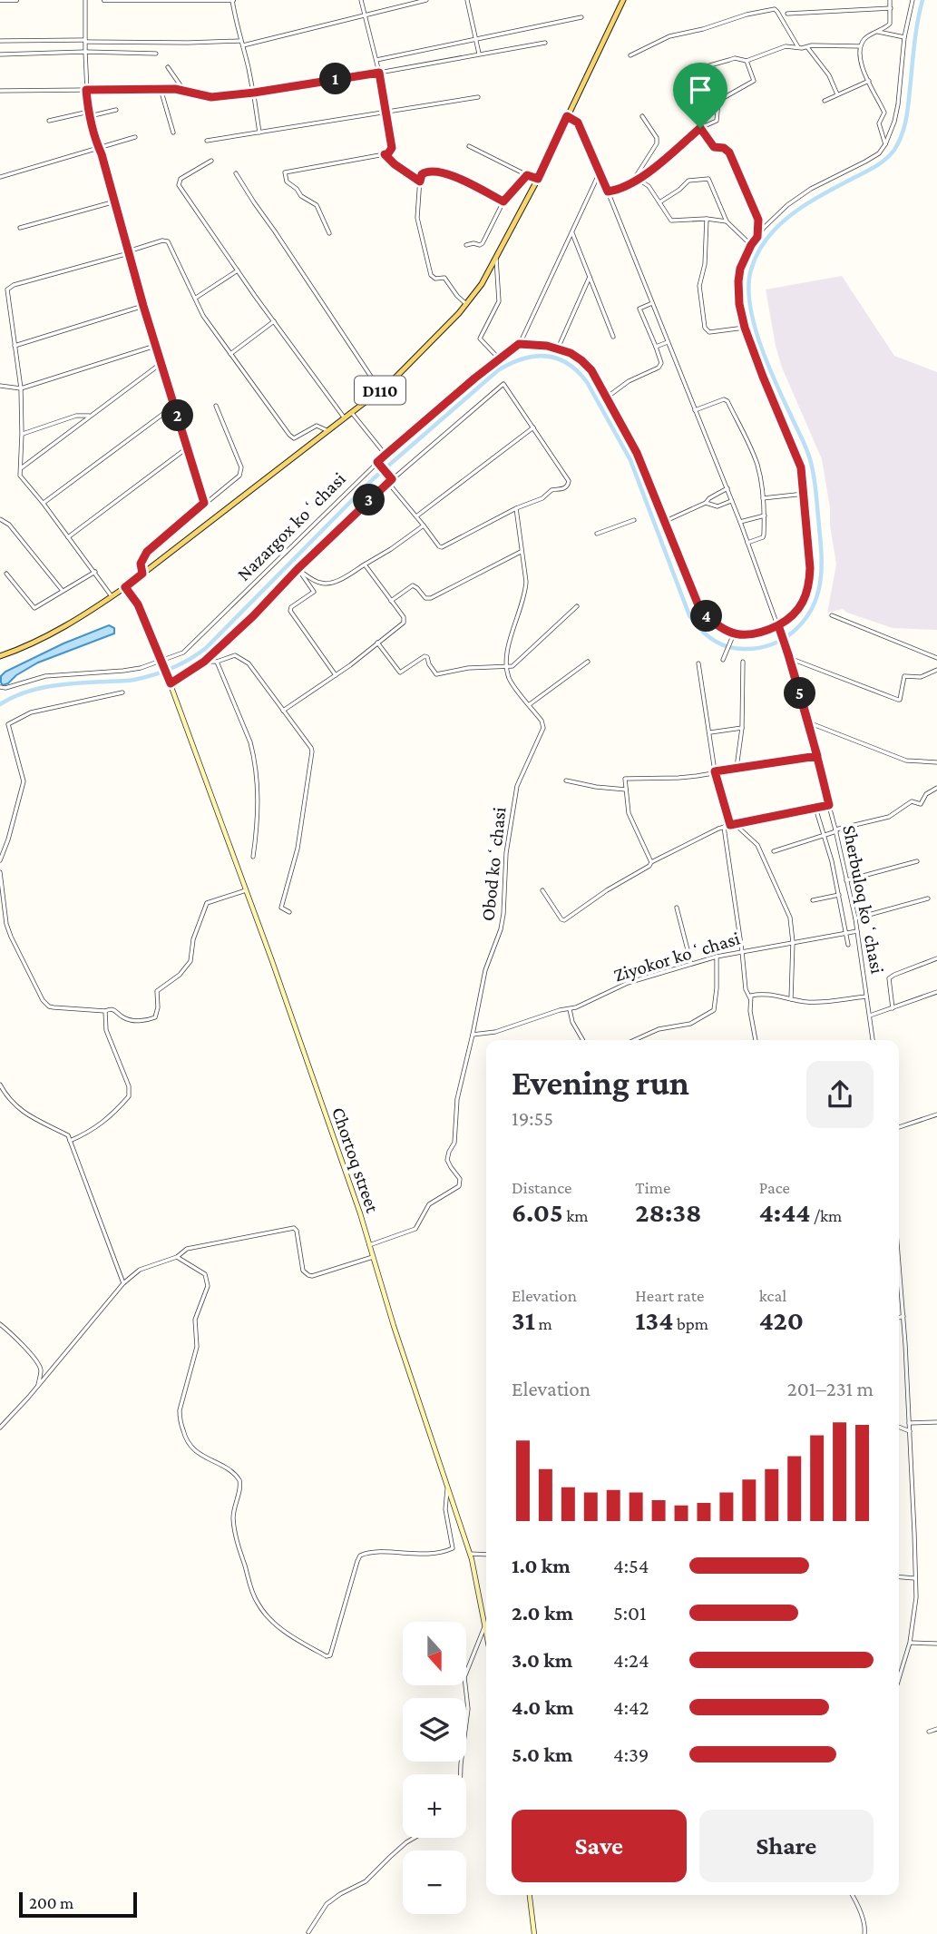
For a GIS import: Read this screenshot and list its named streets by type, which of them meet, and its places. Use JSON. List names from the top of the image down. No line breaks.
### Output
{"streets":{"main road":["D110","Chortoq street"],"street":["Nazargox koʻchasi","Obod koʻchasi","Sherbuloq koʻchasi","Ziyokor koʻchasi"]},"crossings":[["D110","Sherbuloq koʻchasi"],["D110","Chortoq street"],["Nazargox koʻchasi","Chortoq street"],["Obod koʻchasi","Ziyokor koʻchasi"],["Sherbuloq koʻchasi","Ziyokor koʻchasi"]],"scale_bar":"200 m","north":"bottom","page":{"pins":["1","2","3","4","5"],"heading":["Evening run","19:55"],"stats":[["Distance","6.05 km"],["Time","28:38"],["Pace","4:44 /km"],["Elevation","31 m"],["Heart rate","134 bpm"],["kcal","420"]],"chart":["Elevation","201–231 m"],"list":[{"name":"1.0 km","note":"4:54"},{"name":"2.0 km","note":"5:01"},{"name":"3.0 km","note":"4:24"},{"name":"4.0 km","note":"4:42"},{"name":"5.0 km","note":"4:39"}],"map_buttons":["+","−"],"buttons":["Save","Share"],"scale":"200 m"}}
